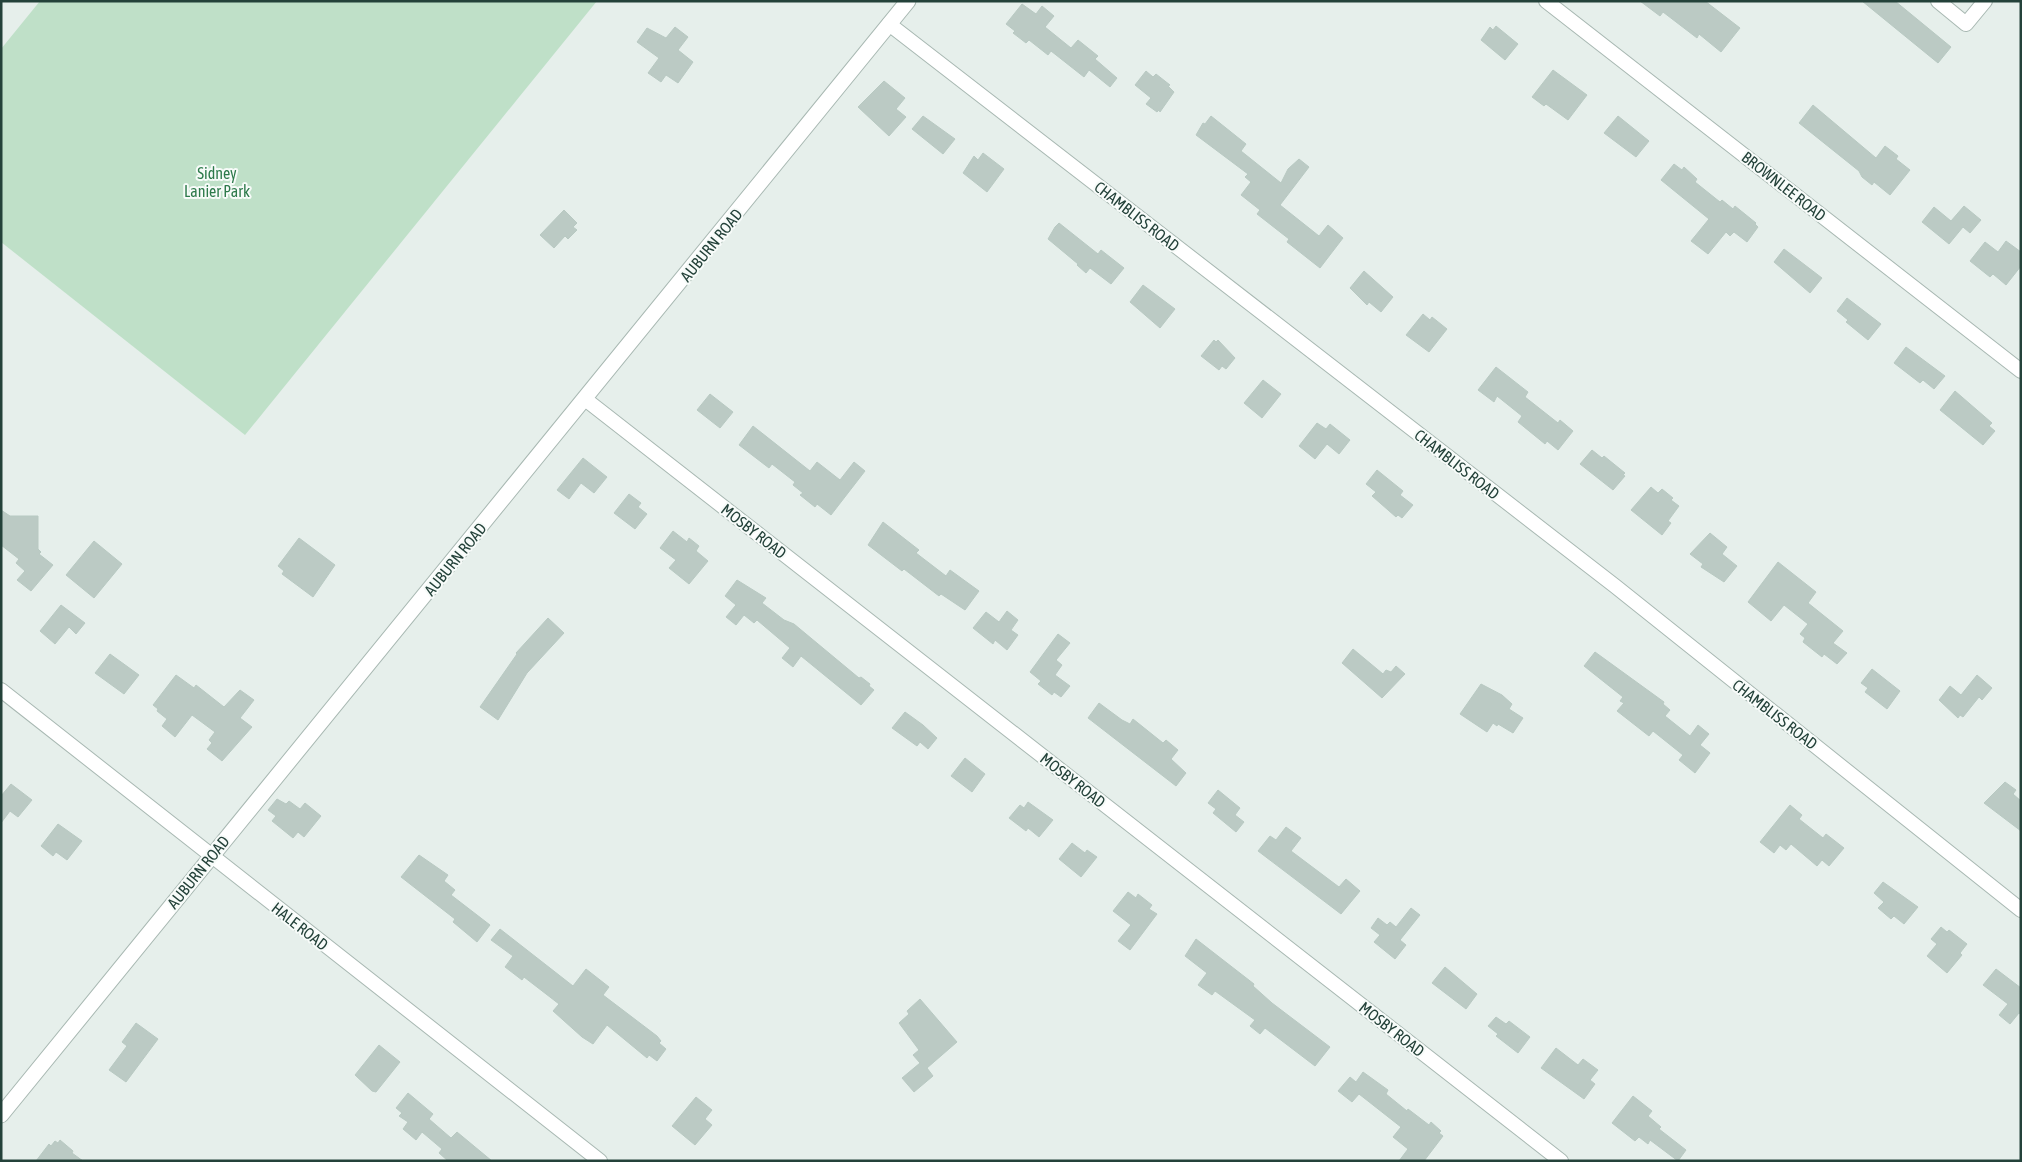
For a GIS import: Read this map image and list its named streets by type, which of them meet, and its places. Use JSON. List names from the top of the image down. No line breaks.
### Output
{"streets":{"street":["BROWNLEE ROAD","CHAMBLISS ROAD","AUBURN ROAD","MOSBY ROAD","HALE ROAD"]},"crossings":[["CHAMBLISS ROAD","AUBURN ROAD"],["AUBURN ROAD","MOSBY ROAD"],["AUBURN ROAD","HALE ROAD"]],"parks":["Sidney Lanier Park"]}
